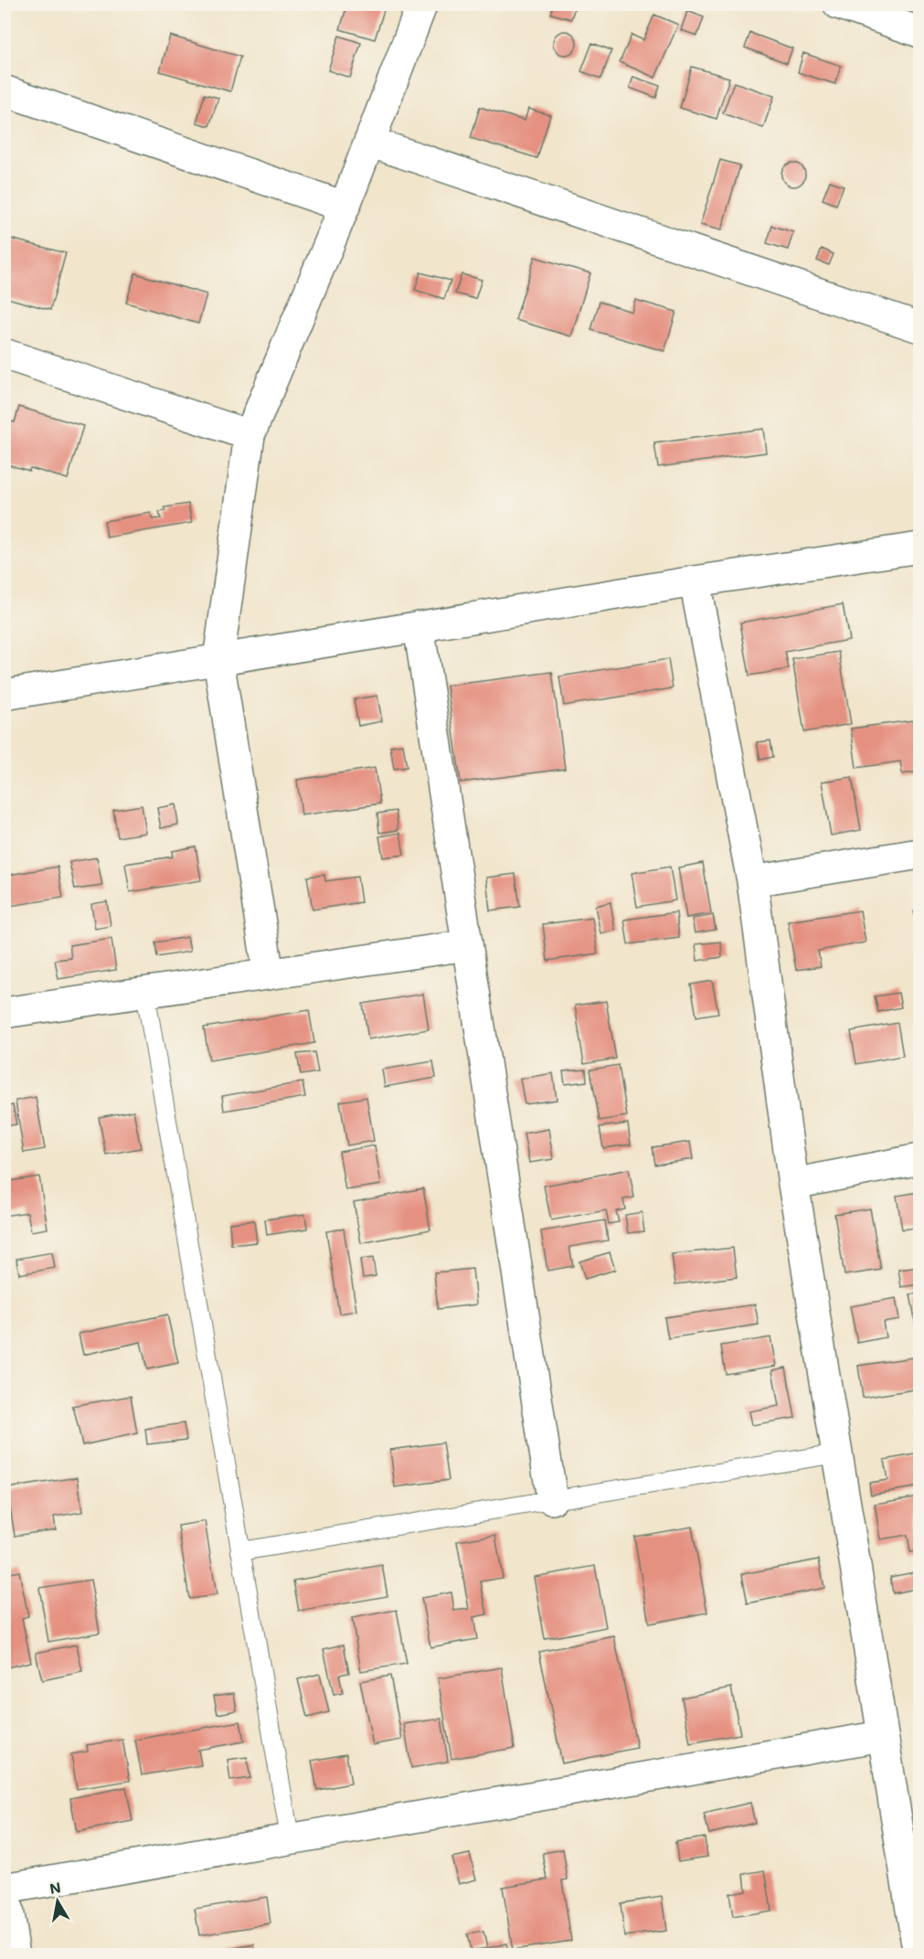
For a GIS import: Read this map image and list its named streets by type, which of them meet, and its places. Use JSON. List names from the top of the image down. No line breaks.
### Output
{"north":"top"}
